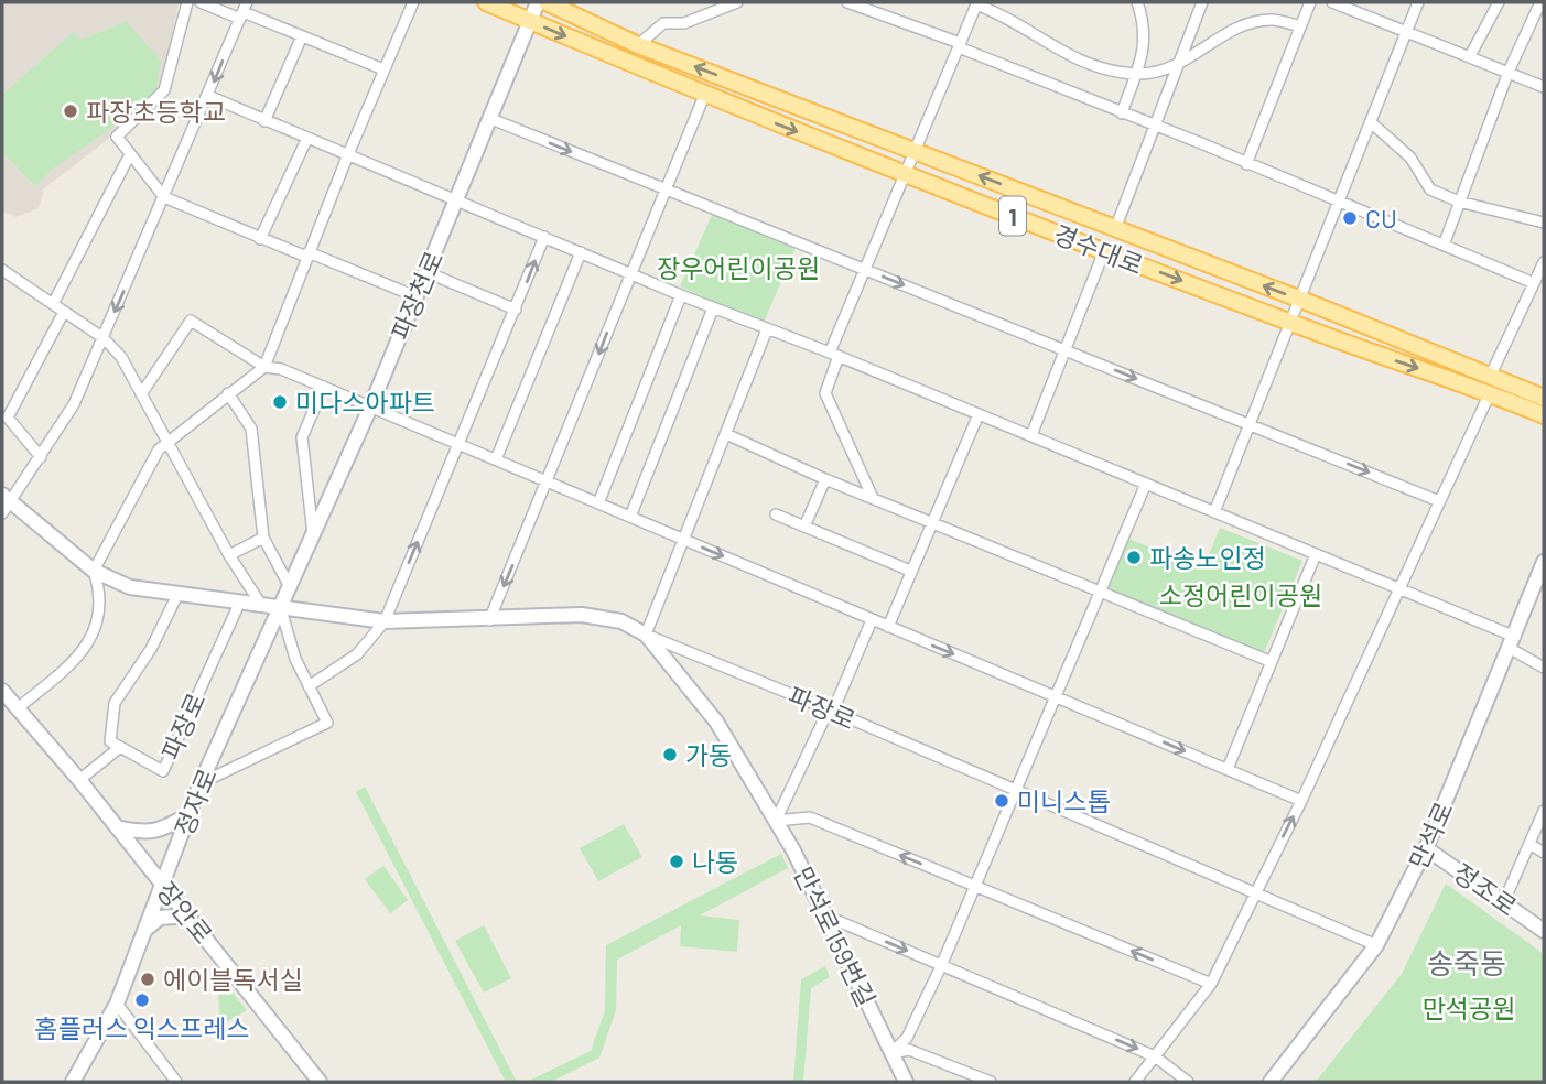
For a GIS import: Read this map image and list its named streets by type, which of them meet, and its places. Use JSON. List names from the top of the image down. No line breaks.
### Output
{"streets":{"main road":["1","경수대로"],"street":["파장천로","파장로","정자로","만석로","정조로","장안로","만석로159번길"]},"crossings":[["경수대로","파장천로"],["파장천로","파장로"],["파장천로","정자로"],["파장로","정자로"],["파장로","만석로"],["파장로","만석로159번길"],["정자로","장안로"],["만석로","정조로"]],"districts":["송죽동"],"parks":["장우어린이공원","소정어린이공원","만석공원"],"places":["파장초등학교","CU","미다스아파트","파송노인정","가동","미니스톱","나동","에이블독서실","홈플러스 익스프레스"]}
